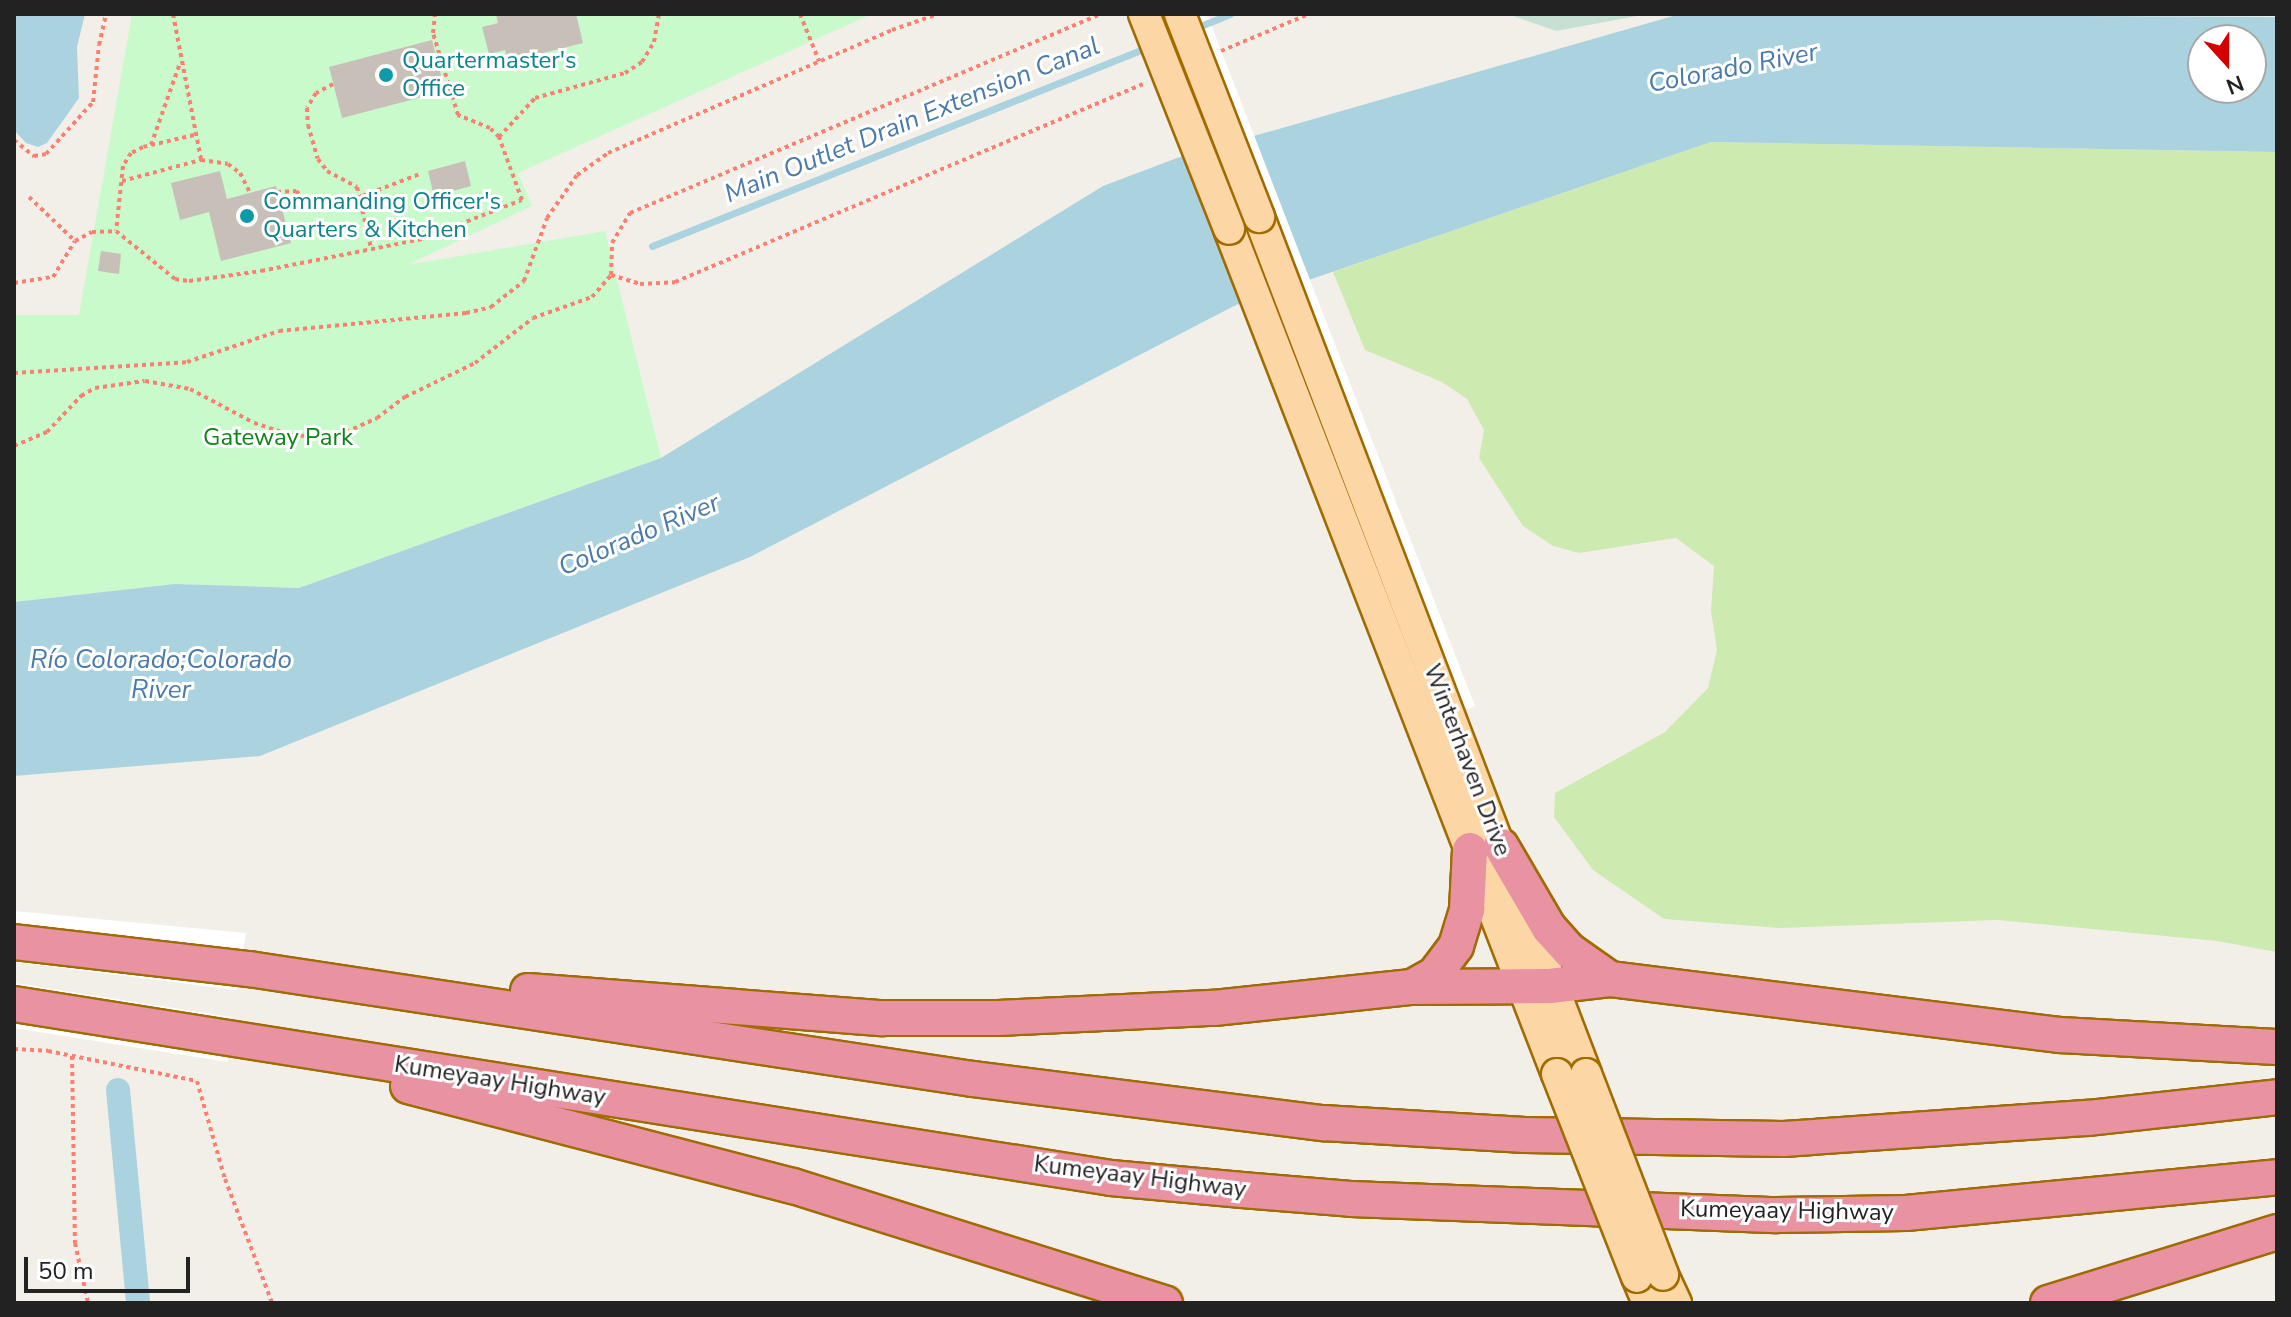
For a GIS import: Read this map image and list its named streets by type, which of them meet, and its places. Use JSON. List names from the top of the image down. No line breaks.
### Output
{"streets":{"highway":["Kumeyaay Highway"],"main road":["Winterhaven Drive"]},"water":["Colorado River","Main Outlet Drain Extension Canal","Río Colorado;Colorado River"],"parks":["Gateway Park"],"places":["Quartermaster's Office","Commanding Officer's Quarters & Kitchen"],"scale_bar":"50 m","north":"bottom"}
